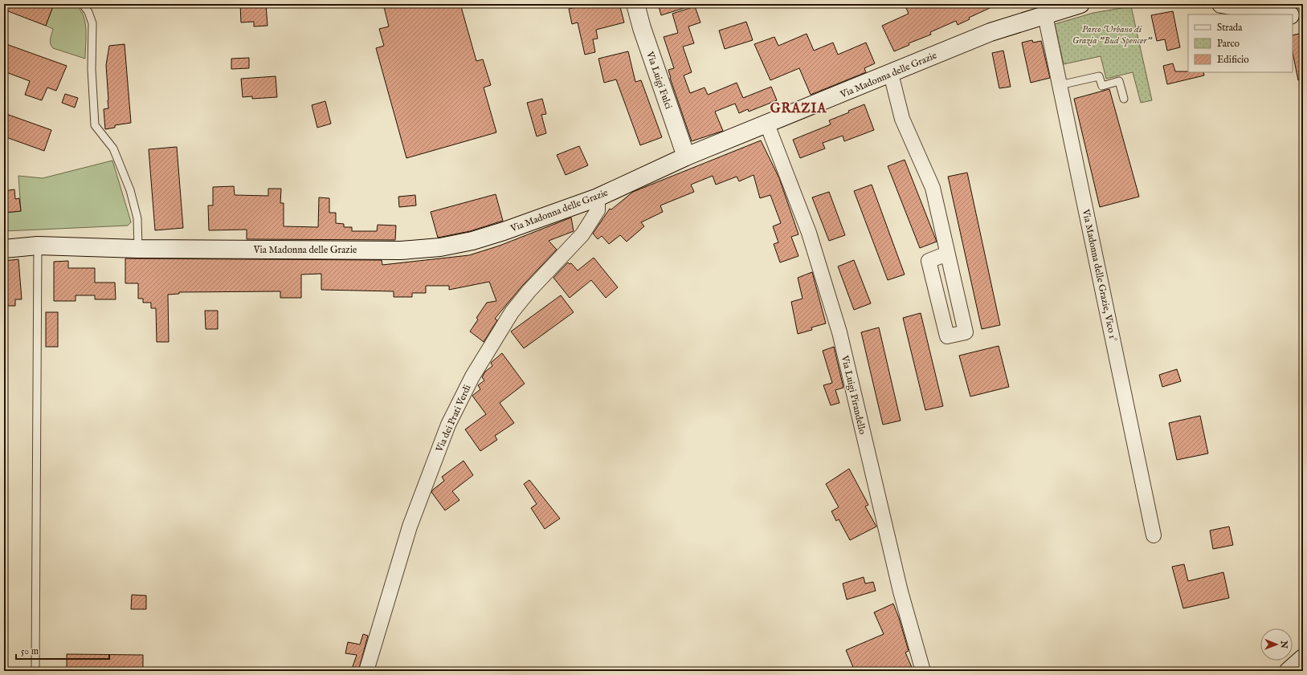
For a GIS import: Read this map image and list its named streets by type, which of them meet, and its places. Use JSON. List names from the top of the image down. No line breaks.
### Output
{"streets":{"main road":["Via Madonna delle Grazie","Via Luigi Fulci"],"street":["Via Madonna delle Grazie, Vico 1°","Via Luigi Pirandello","Via dei Prati Verdi"]},"crossings":[["Via Madonna delle Grazie","Via Luigi Fulci"],["Via Madonna delle Grazie","Via Madonna delle Grazie, Vico 1°"],["Via Madonna delle Grazie","Via Luigi Pirandello"],["Via Madonna delle Grazie","Via dei Prati Verdi"]],"districts":["GRAZIA"],"parks":["Parco Urbano di Grazia \"Bud Spencer\""],"legend":["Strada","Parco","Edificio"],"scale_bar":"50 m","north":"right"}
